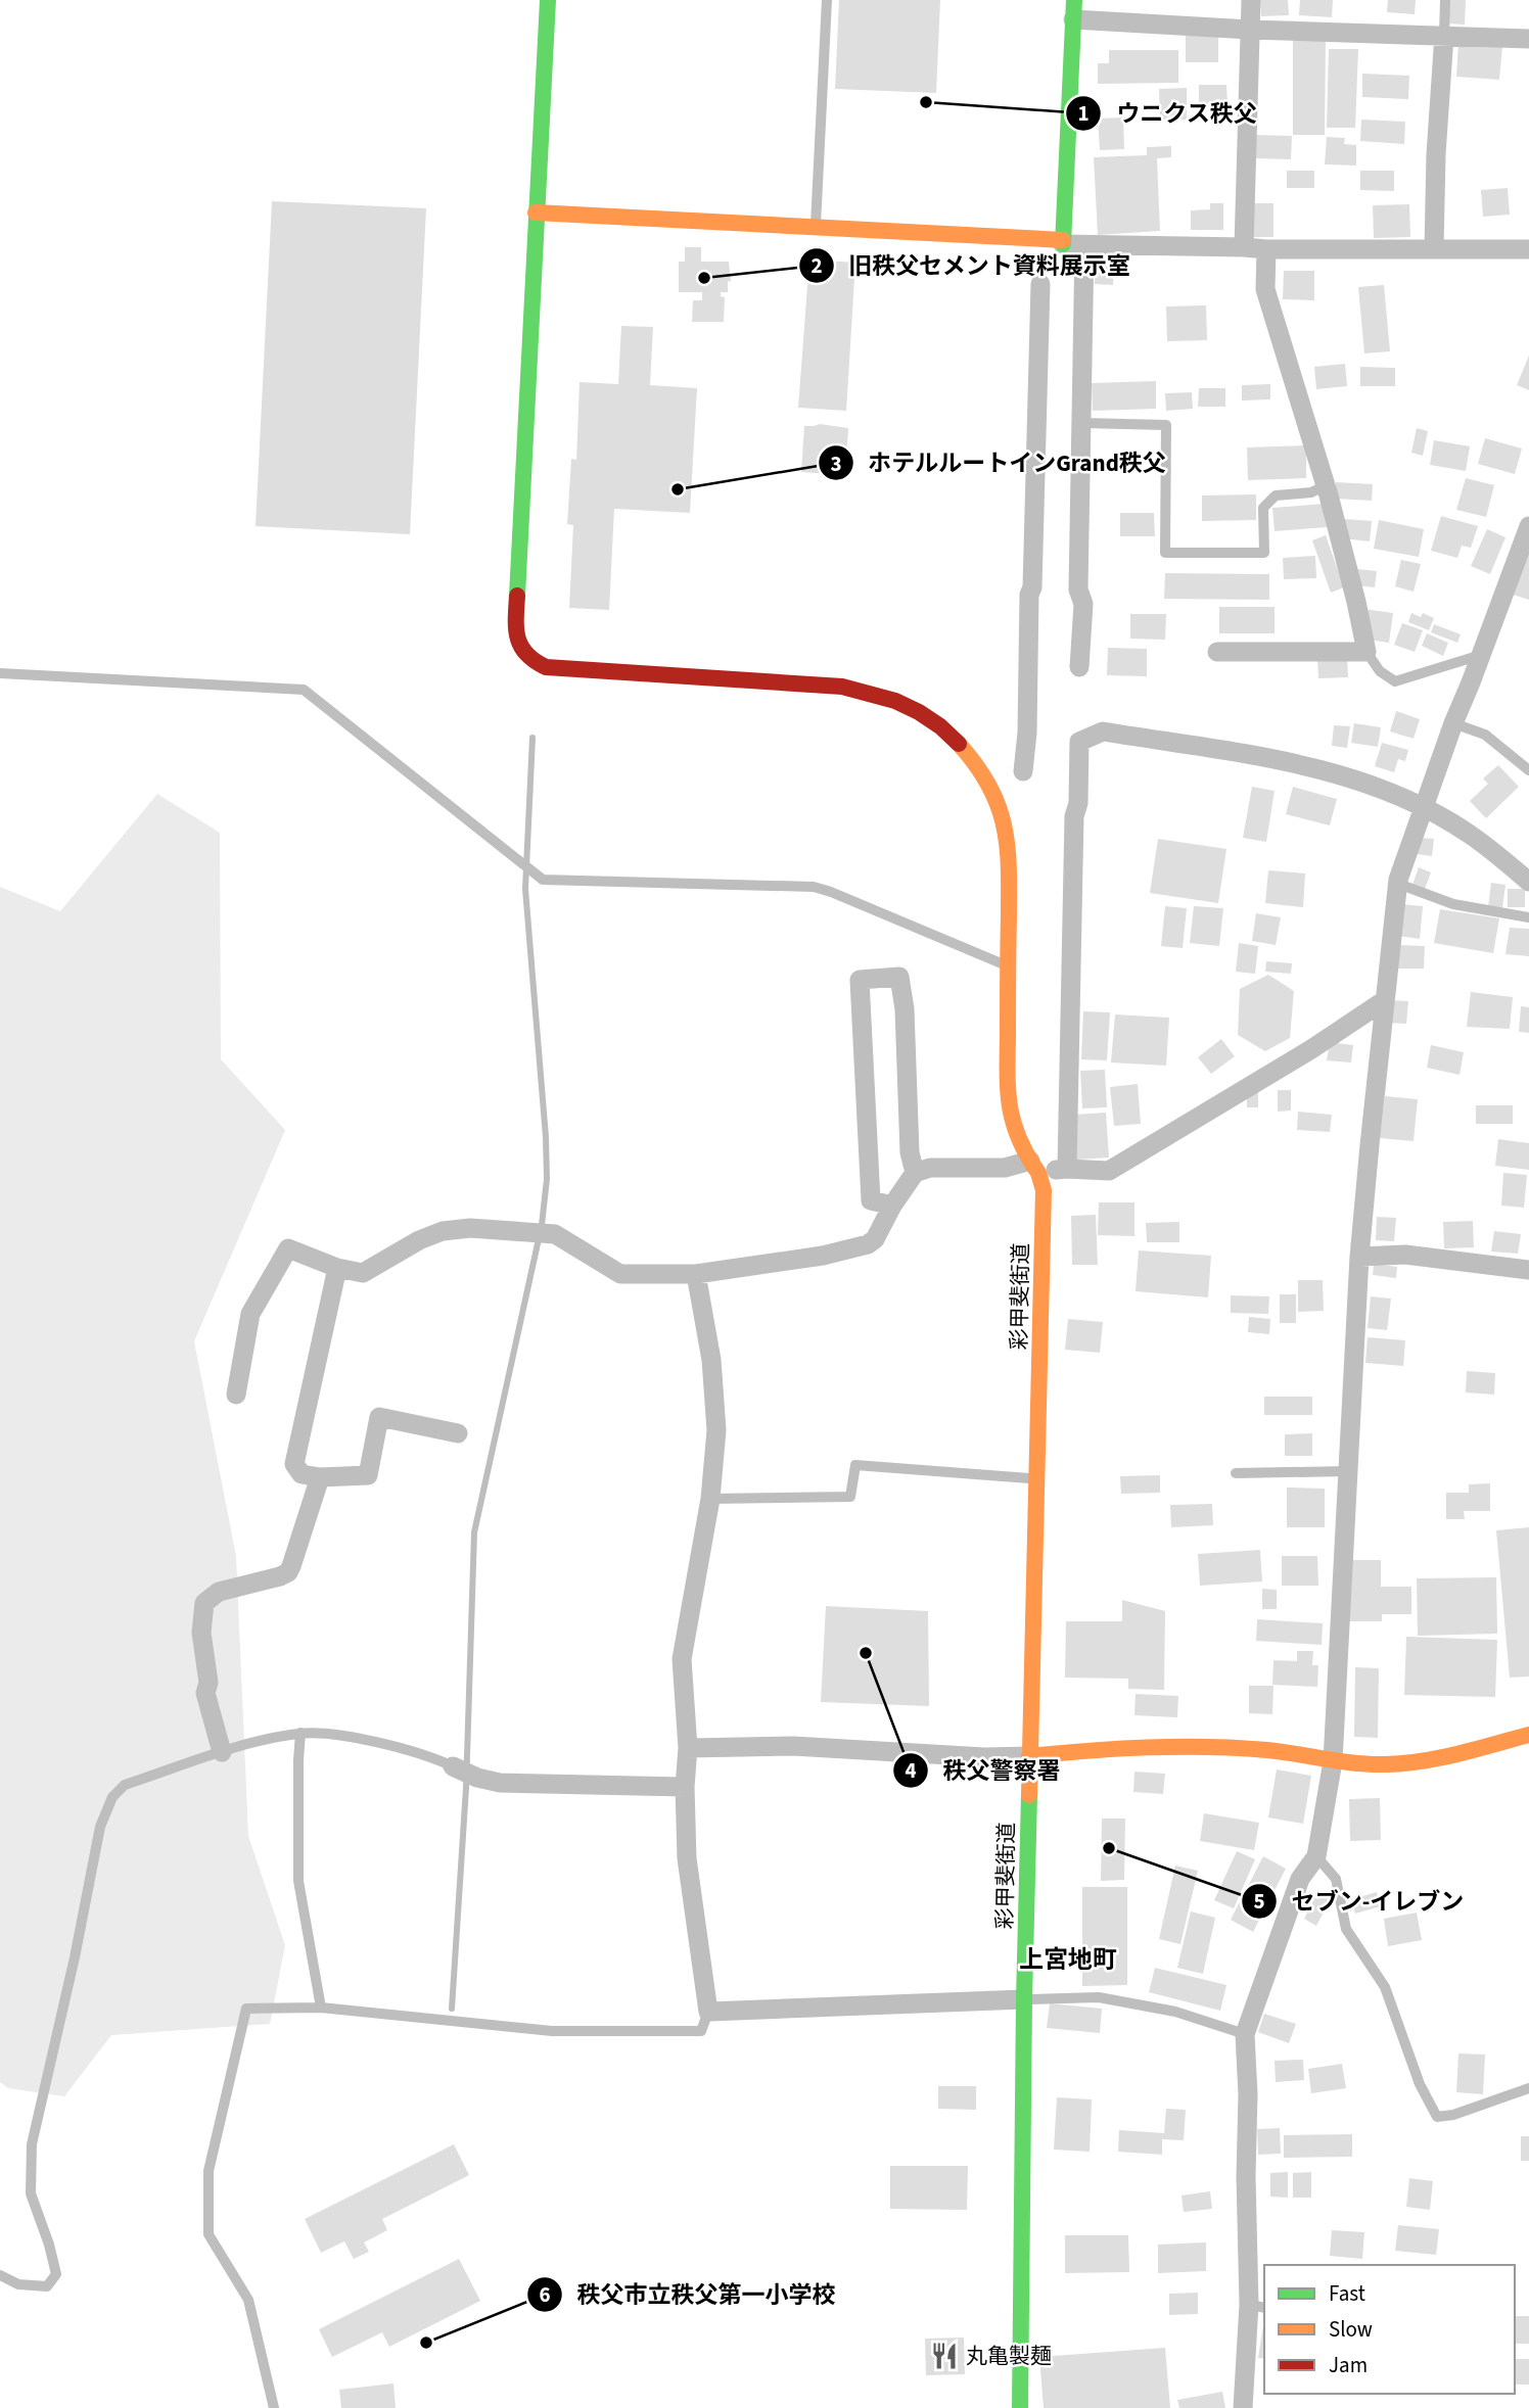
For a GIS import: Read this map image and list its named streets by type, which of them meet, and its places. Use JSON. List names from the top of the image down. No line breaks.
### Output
{"streets":{"main road":["彩甲斐街道"]},"districts":["上宮地町"],"places":{"other":["ウニクス秩父","旧秩父セメント資料展示室","ホテルルートインGrand秩父","秩父警察署","セブン-イレブン","秩父市立秩父第一小学校"],"restaurant":["丸亀製麺"]},"legend":["Fast","Slow","Jam"]}
